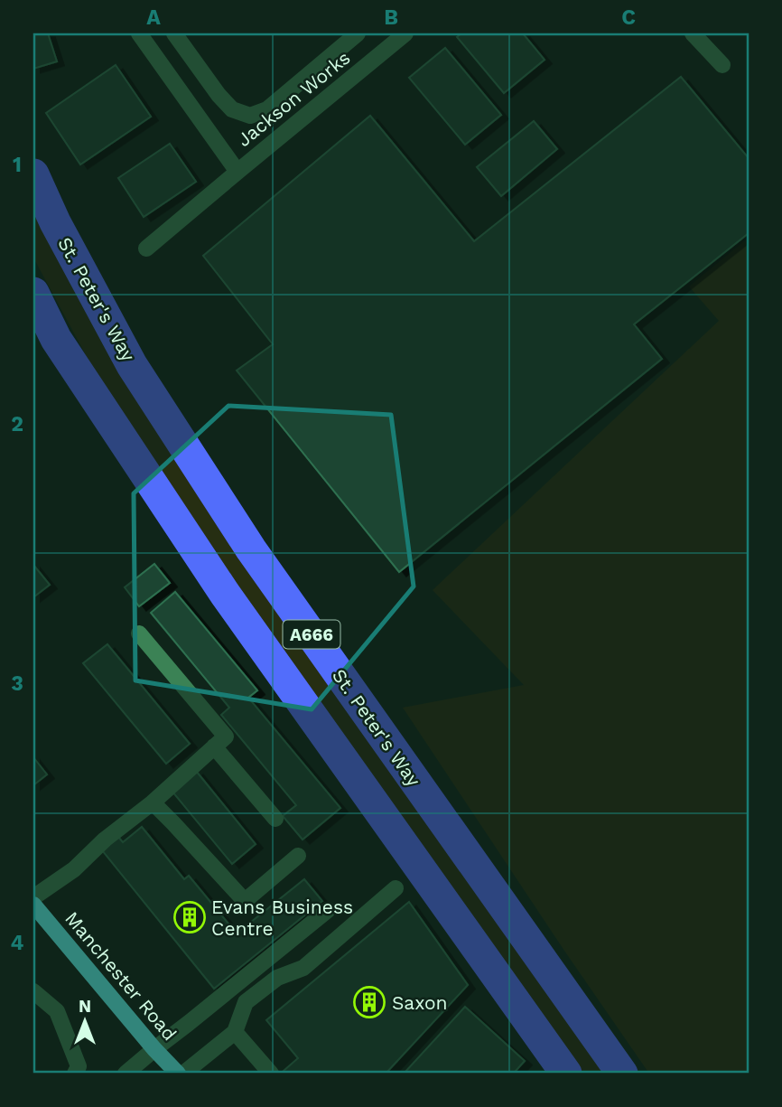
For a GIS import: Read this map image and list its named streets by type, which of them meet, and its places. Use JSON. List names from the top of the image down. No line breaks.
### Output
{"streets":{"highway":["St. Peter's Way","A666"],"main road":["Manchester Road"],"street":["Jackson Works"]},"places":{"building":["Evans Business Centre","Saxon"]},"north":"top","grid":{"columns":["A","B","C"],"rows":["1","2","3","4"]}}
